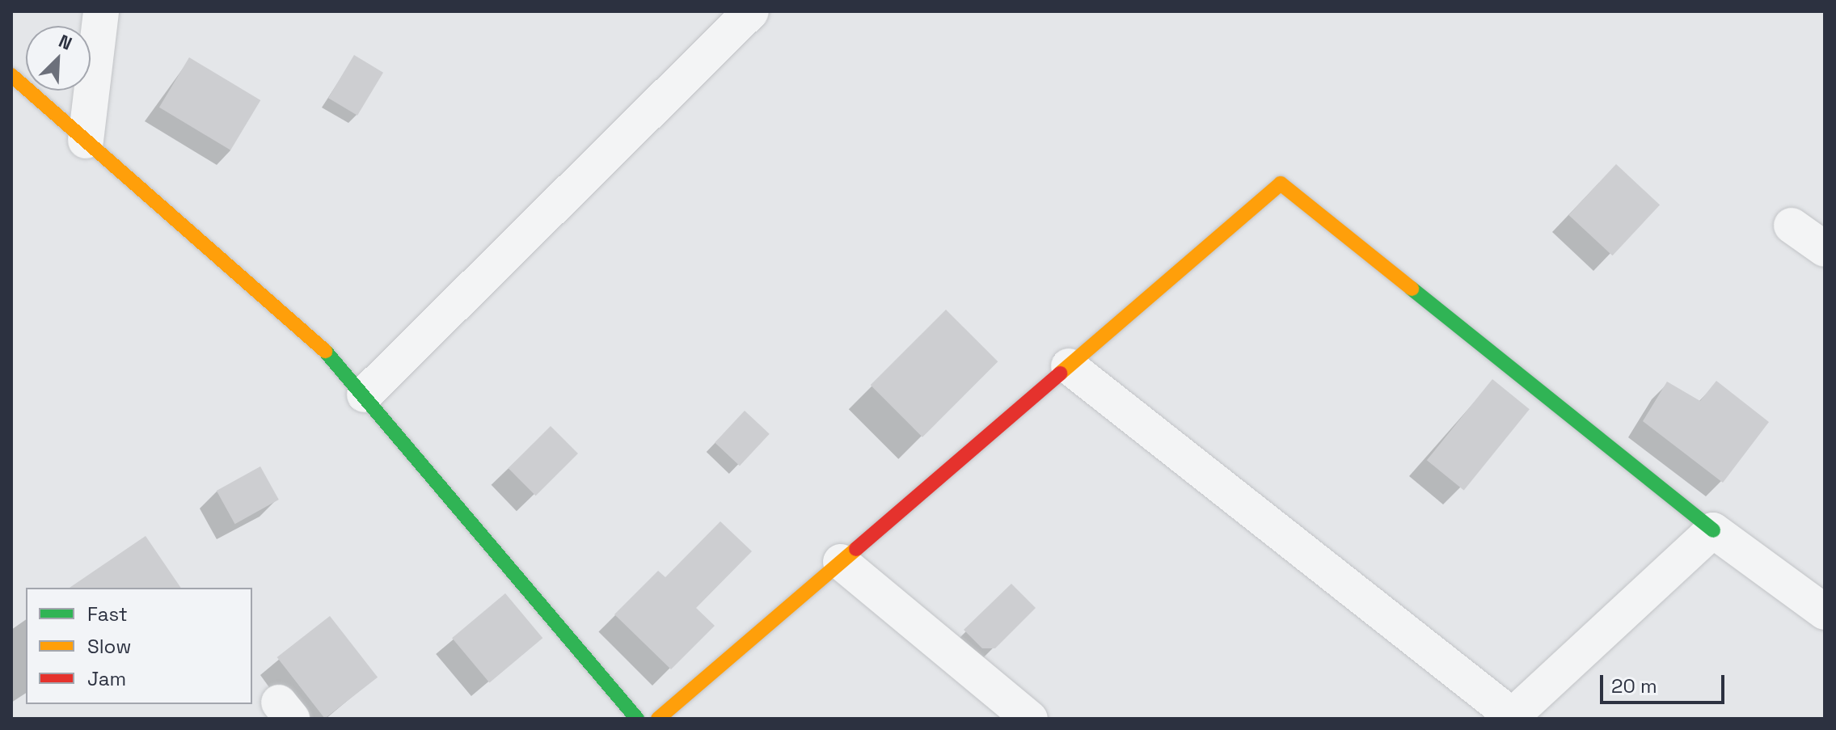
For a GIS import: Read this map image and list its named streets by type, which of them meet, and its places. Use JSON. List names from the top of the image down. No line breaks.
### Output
{"legend":["Fast","Slow","Jam"],"scale_bar":"20 m","north":"top right"}
